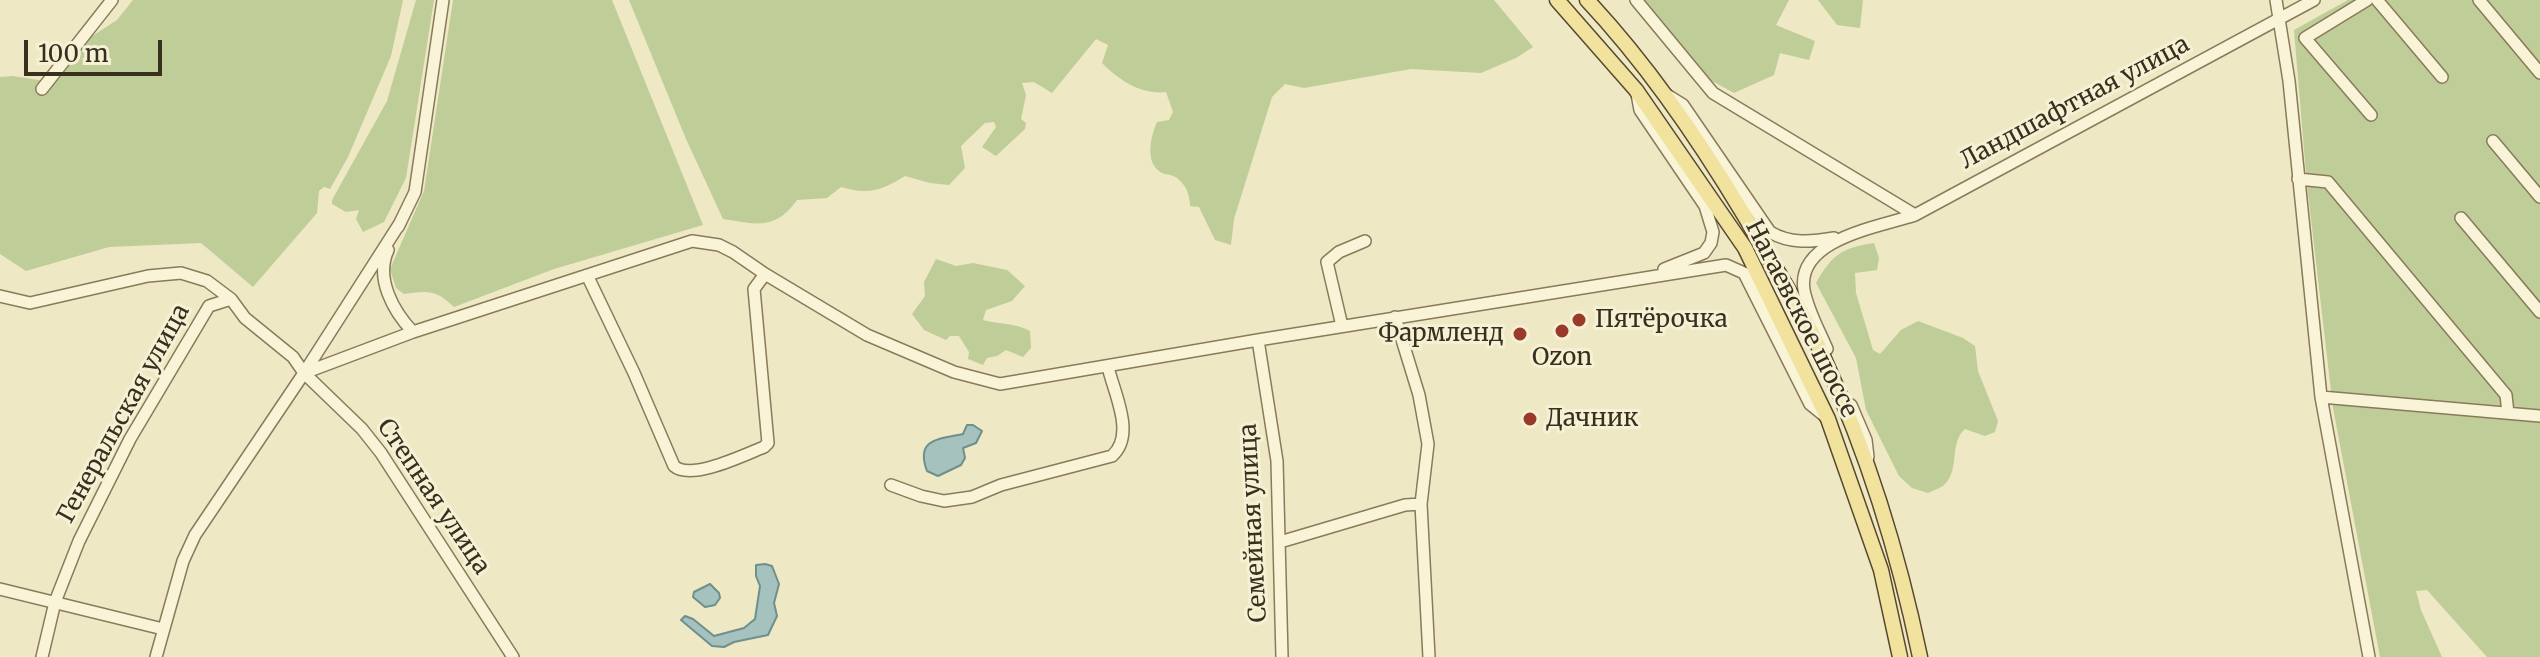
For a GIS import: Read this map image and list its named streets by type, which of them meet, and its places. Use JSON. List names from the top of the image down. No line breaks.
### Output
{"streets":{"main road":["Нагаевское шоссе"],"street":["Ландшафтная улица","Генеральская улица","Степная улица","Семейная улица"]},"crossings":[["Генеральская улица","Степная улица"]],"places":["Пятёрочка","Ozon","Фармленд","Дачник"],"scale_bar":"100 m"}
